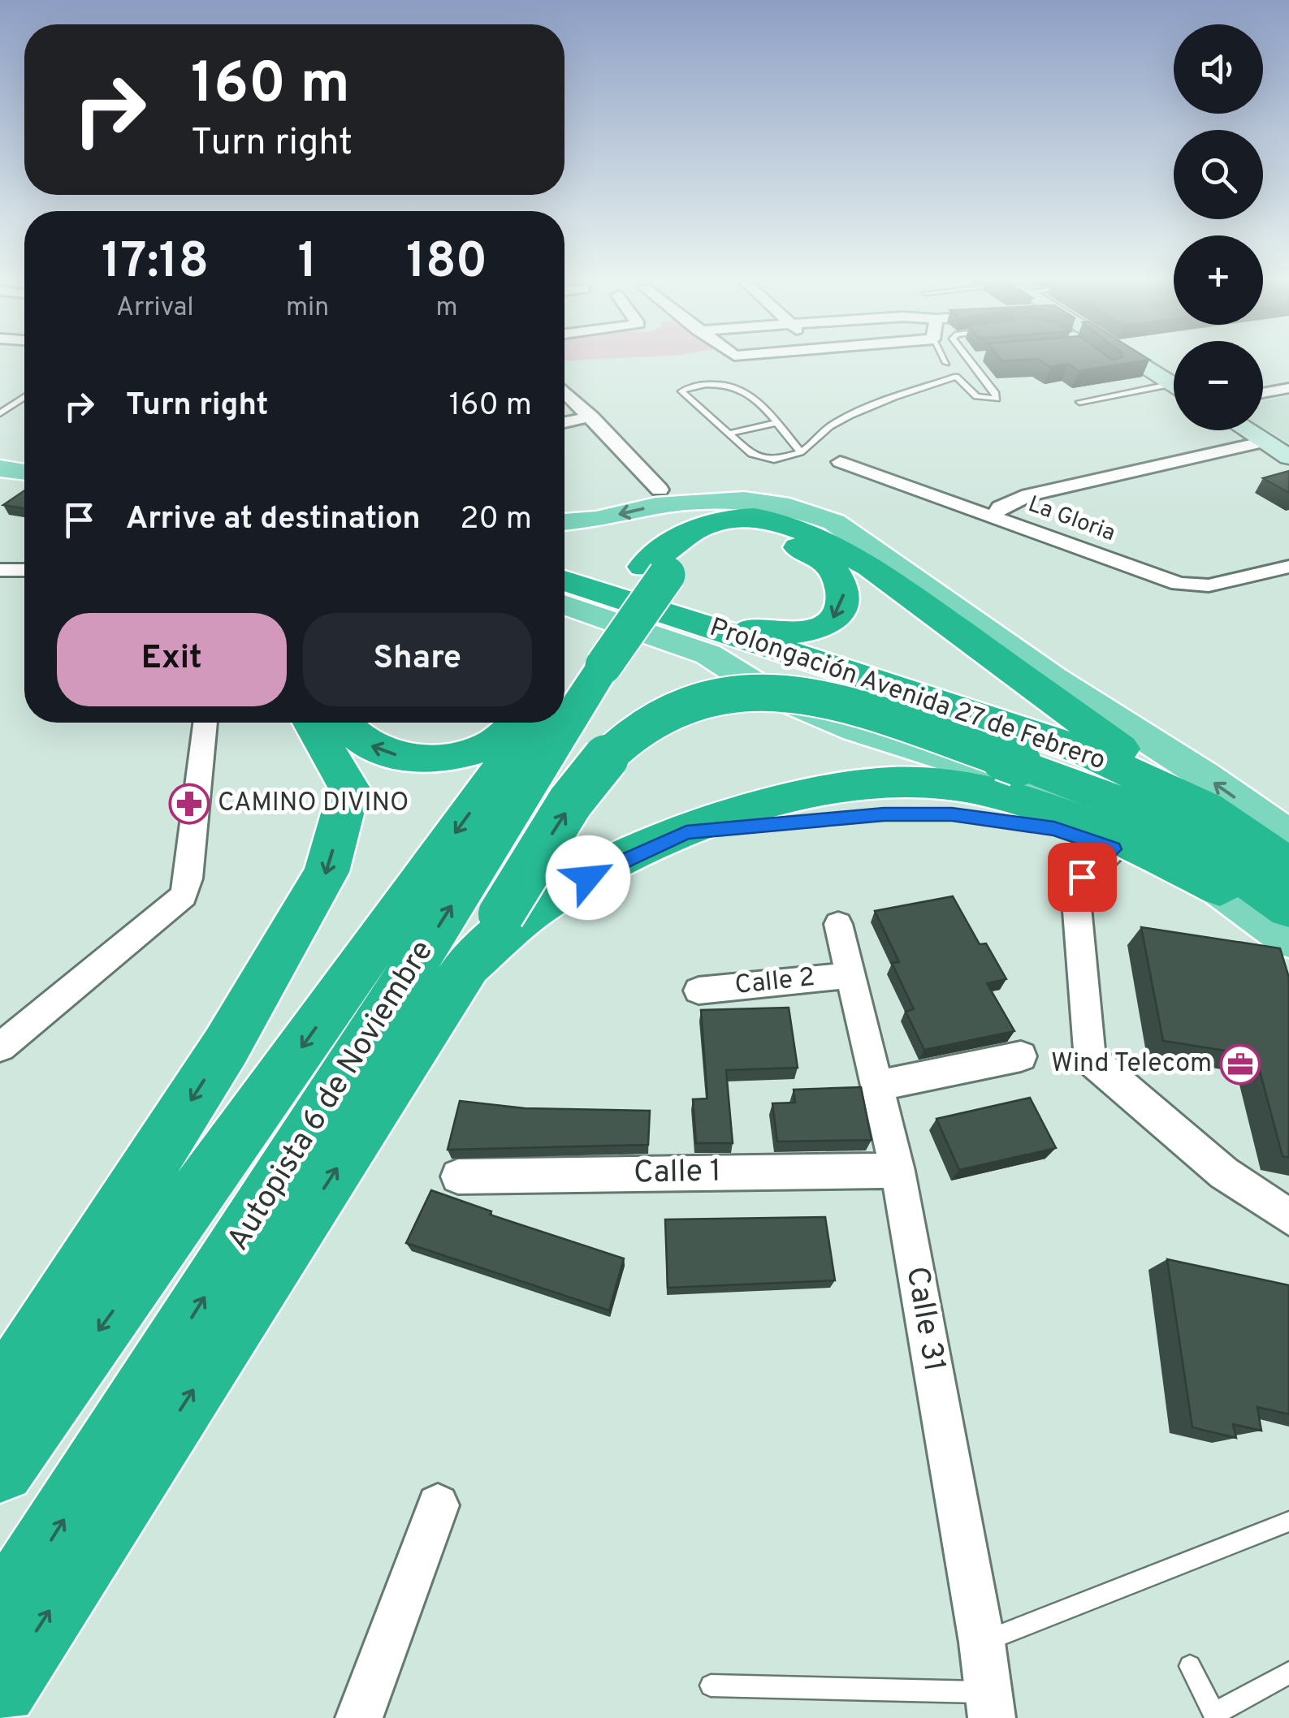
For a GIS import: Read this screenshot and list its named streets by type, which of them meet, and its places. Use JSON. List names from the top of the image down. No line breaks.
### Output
{"streets":{"highway":["Prolongación Avenida 27 de Febrero","Autopista 6 de Noviembre"],"street":["La Gloria","Calle 2","Calle 1","Calle 31"]},"crossings":[["Calle 2","Calle 31"],["Calle 1","Calle 31"]],"places":{"pharmacy":["CAMINO DIVINO"],"office":["Wind Telecom"]},"page":{"map_buttons":["+","−"],"turn":["160 m","Turn right"],"eta":["17:18","Arrival","1","min","180","m"],"list":[{"name":"Turn right","value":"160 m"},{"name":"Arrive at destination","value":"20 m"}],"buttons":["Exit","Share"]}}
